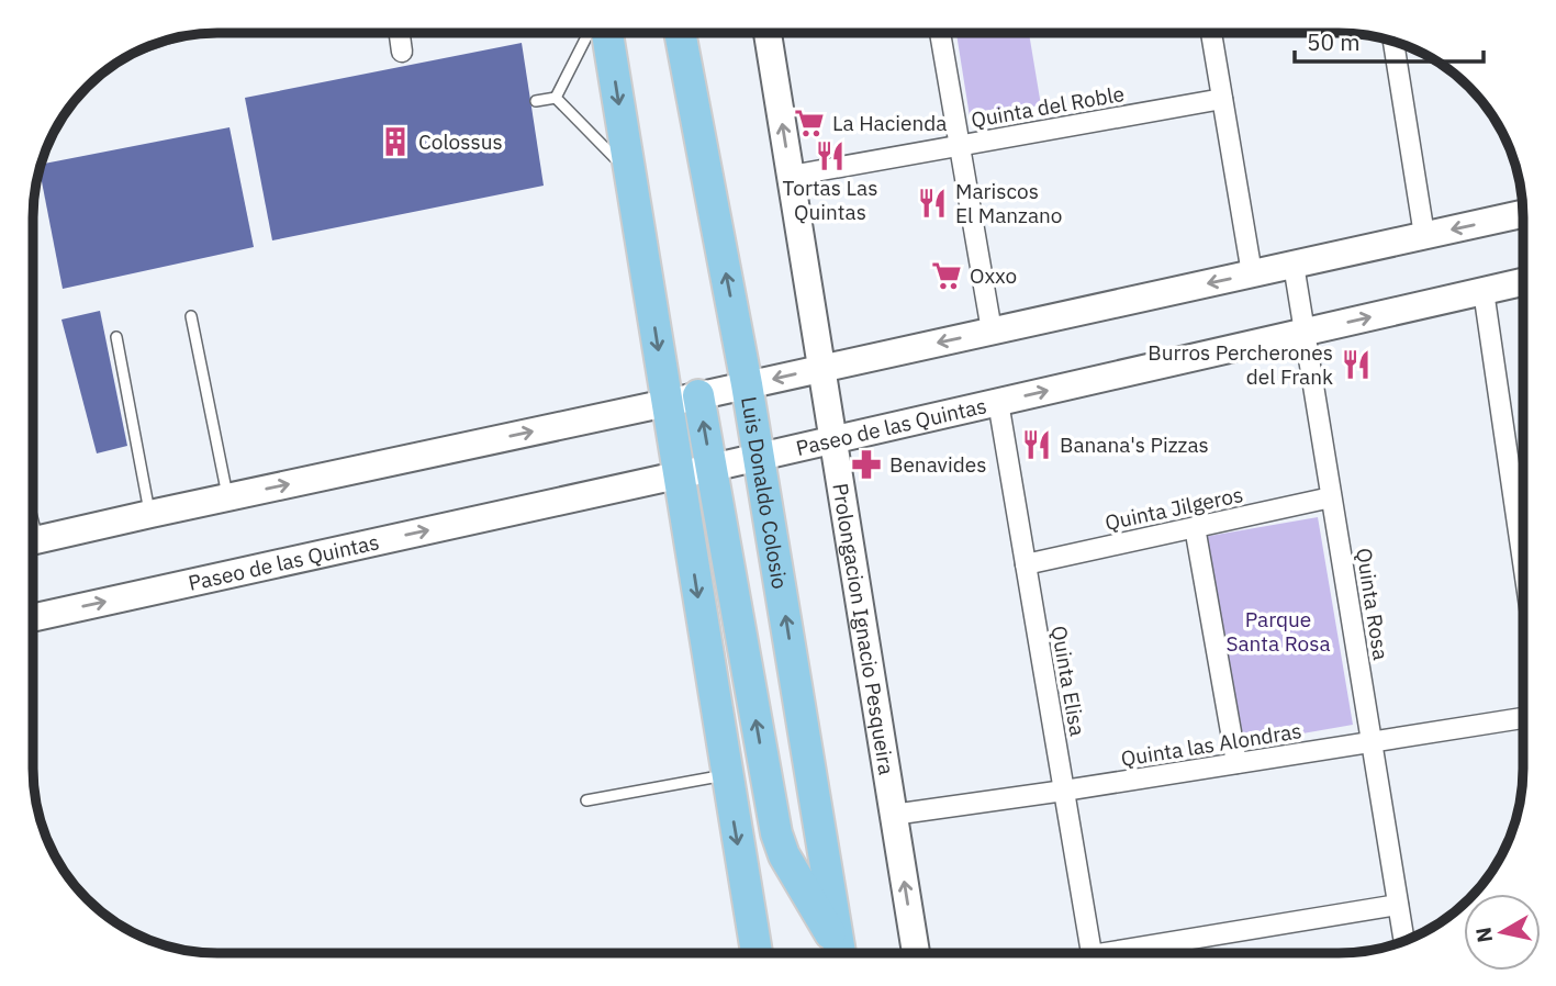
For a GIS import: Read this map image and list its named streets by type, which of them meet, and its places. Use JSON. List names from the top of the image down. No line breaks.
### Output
{"streets":{"main road":["Paseo de las Quintas","Luis Donaldo Colosio","Prolongacion Ignacio Pesqueira"],"street":["Quinta del Roble","Quinta Jilgeros","Quinta Rosa","Quinta Elisa","Quinta las Alondras"]},"crossings":[["Quinta del Roble","Prolongacion Ignacio Pesqueira"],["Paseo de las Quintas","Luis Donaldo Colosio"],["Paseo de las Quintas","Quinta Rosa"],["Paseo de las Quintas","Prolongacion Ignacio Pesqueira"],["Paseo de las Quintas","Quinta Elisa"],["Quinta Jilgeros","Quinta Rosa"],["Quinta Jilgeros","Quinta Elisa"],["Quinta Rosa","Quinta las Alondras"],["Prolongacion Ignacio Pesqueira","Quinta las Alondras"],["Quinta Elisa","Quinta las Alondras"]],"parks":["Parque Santa Rosa"],"places":{"supermarket":["La Hacienda","Oxxo"],"building":["Colossus"],"restaurant":["Tortas Las Quintas","Mariscos El Manzano","Burros Percherones del Frank","Banana's Pizzas"],"pharmacy":["Benavides"]},"scale_bar":"50 m","north":"left"}
